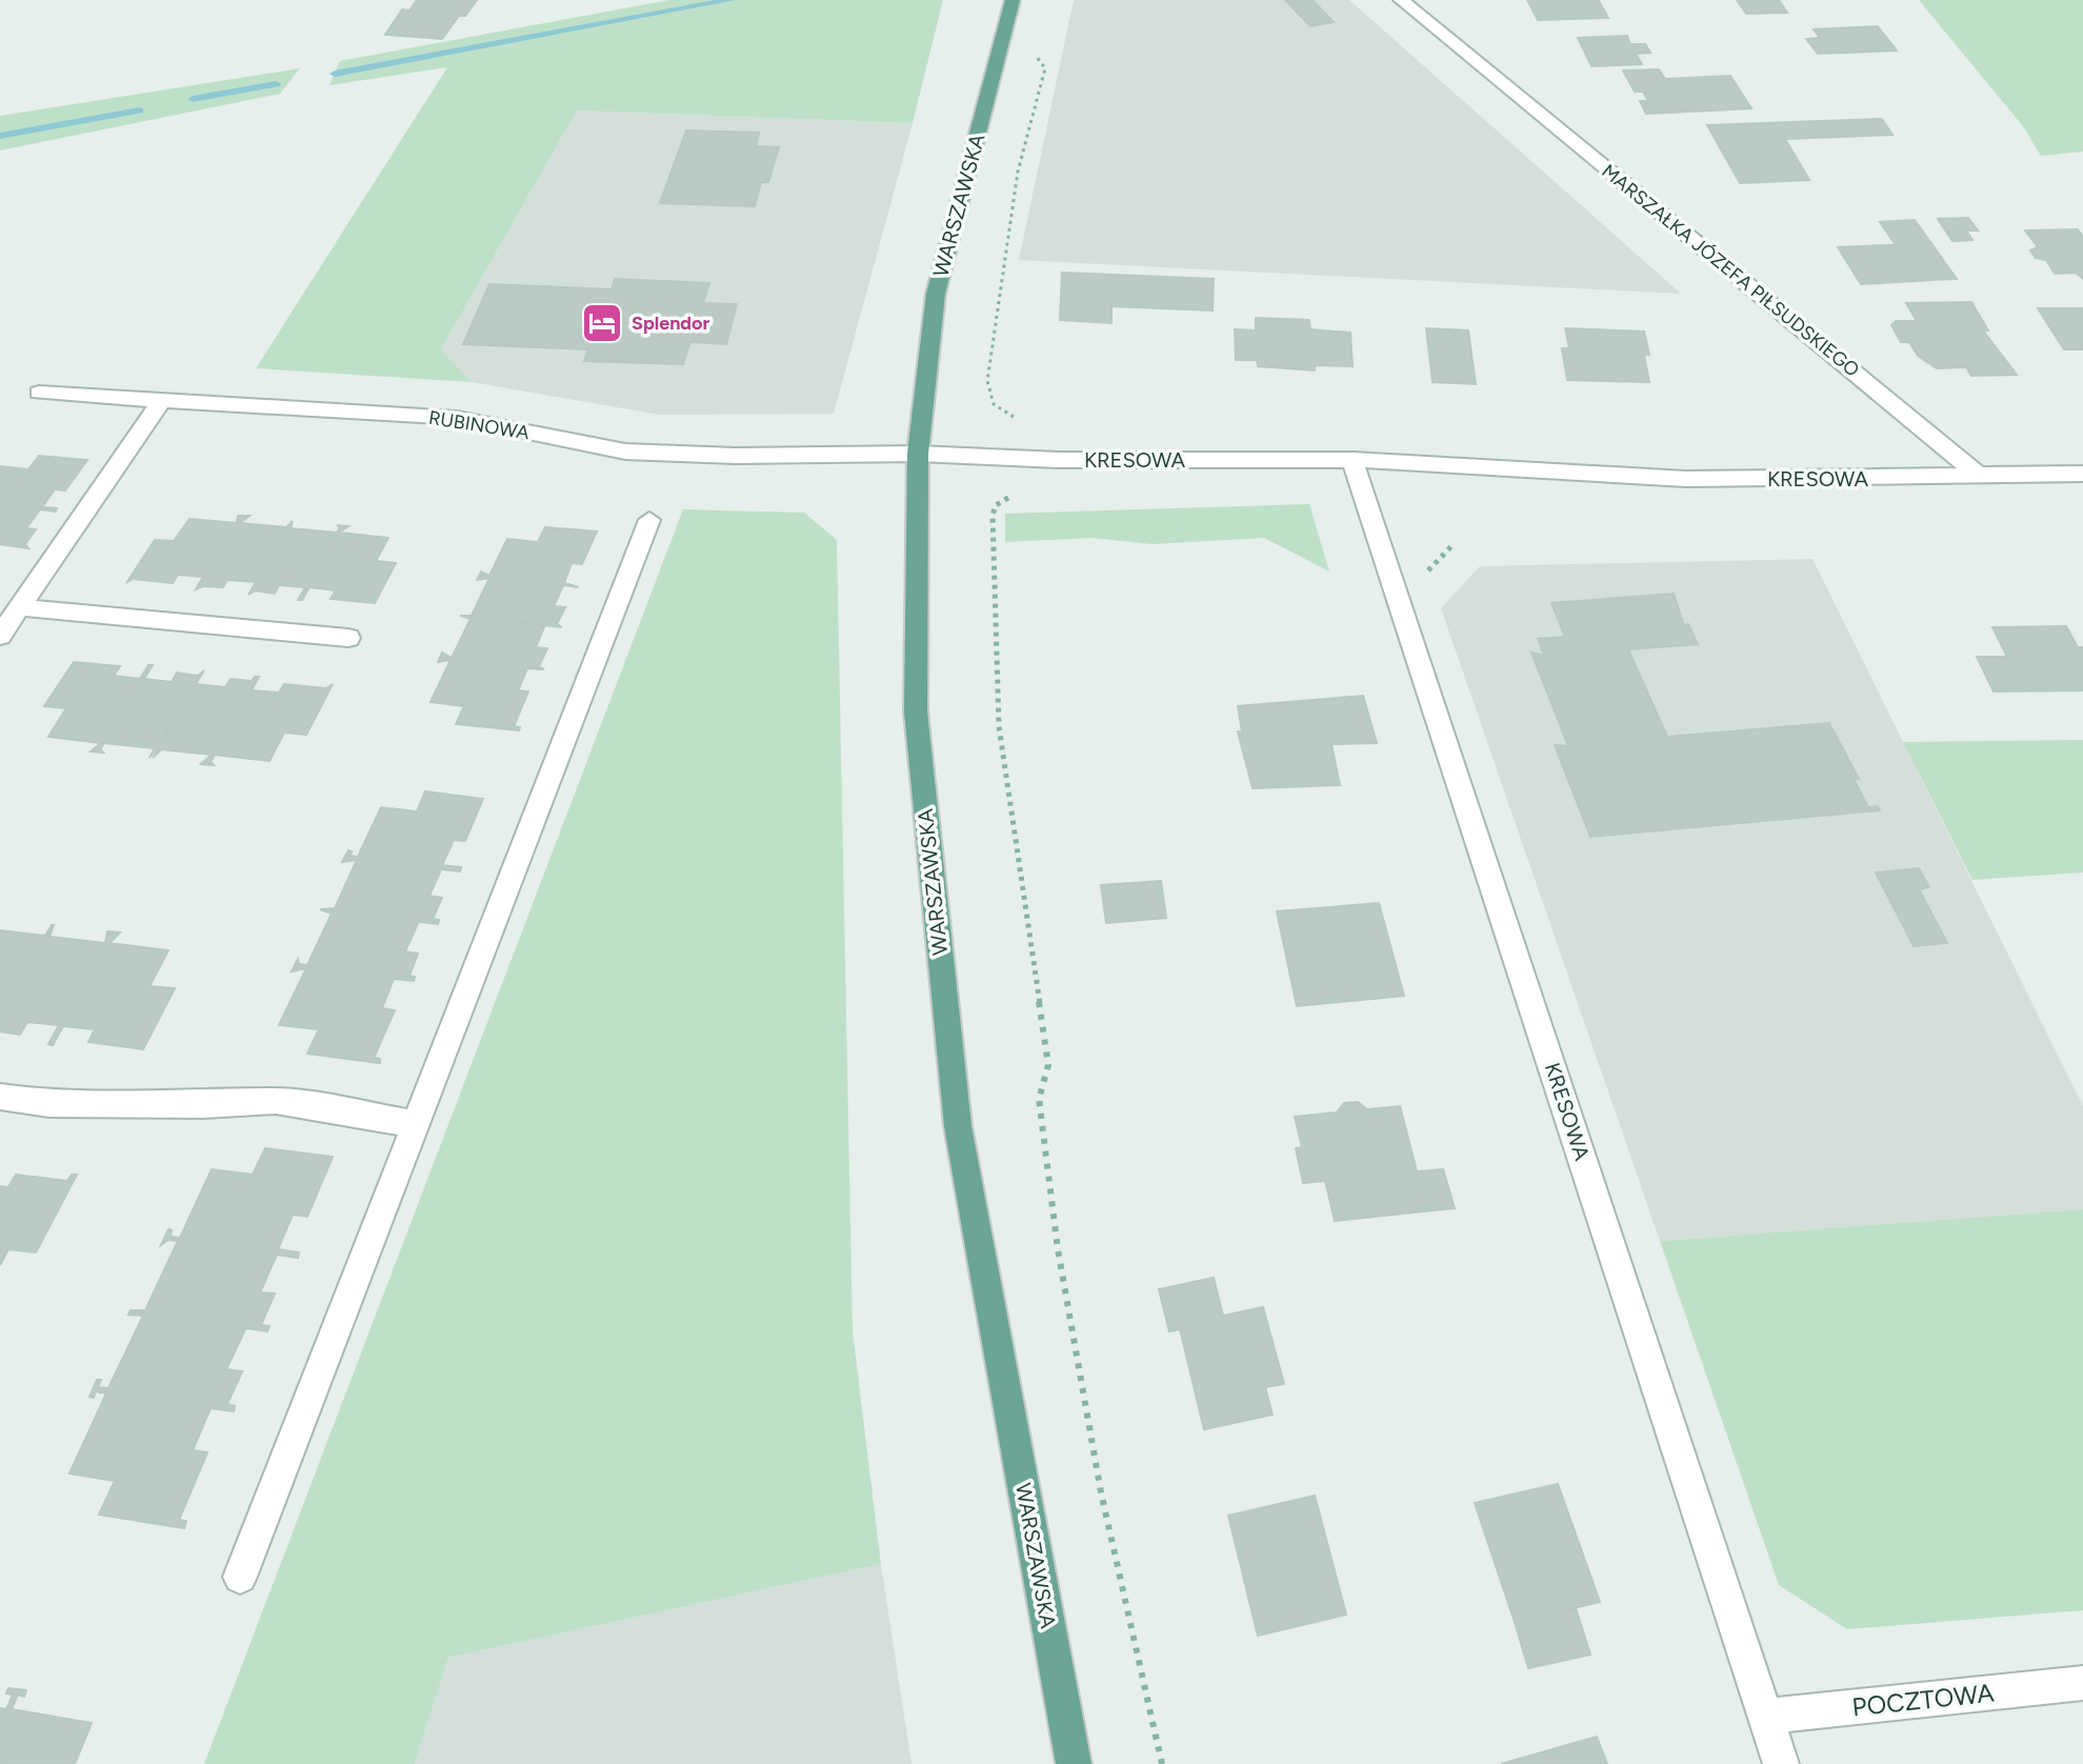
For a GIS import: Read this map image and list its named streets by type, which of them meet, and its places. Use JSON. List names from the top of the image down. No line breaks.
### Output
{"streets":{"main road":["WARSZAWSKA"],"street":["MARSZAŁKA JÓZEFA PIŁSUDSKIEGO","RUBINOWA","KRESOWA","POCZTOWA"]},"crossings":[["WARSZAWSKA","RUBINOWA"],["WARSZAWSKA","KRESOWA"],["MARSZAŁKA JÓZEFA PIŁSUDSKIEGO","KRESOWA"],["RUBINOWA","KRESOWA"],["KRESOWA","POCZTOWA"]],"places":{"hotel":["Splendor"]}}
